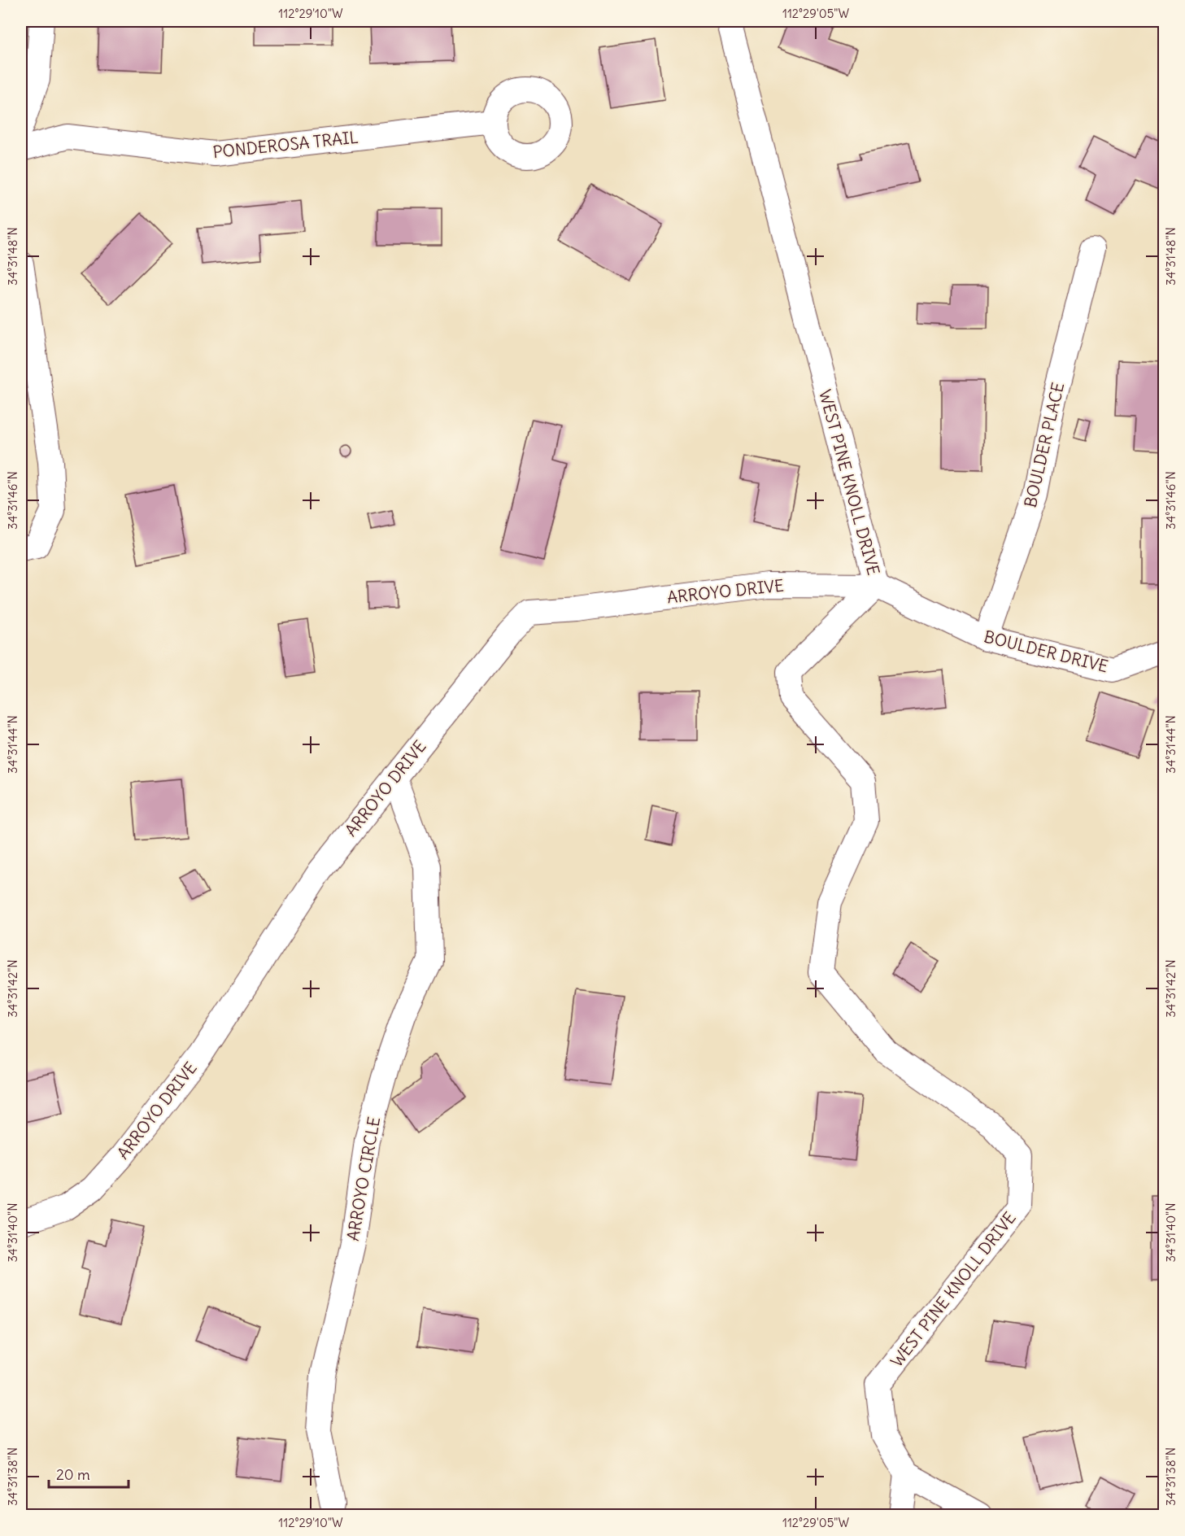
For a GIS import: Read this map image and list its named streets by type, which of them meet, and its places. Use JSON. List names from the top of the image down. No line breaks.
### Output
{"streets":{"street":["PONDEROSA TRAIL","BOULDER PLACE","WEST PINE KNOLL DRIVE","ARROYO DRIVE","BOULDER DRIVE","ARROYO CIRCLE"]},"crossings":[["BOULDER PLACE","BOULDER DRIVE"],["WEST PINE KNOLL DRIVE","ARROYO DRIVE"],["WEST PINE KNOLL DRIVE","BOULDER DRIVE"],["ARROYO DRIVE","BOULDER DRIVE"],["ARROYO DRIVE","ARROYO CIRCLE"]],"scale_bar":"20 m","coordinates":["112°29'10\"W","112°29'05\"W","34°31'48\"N","34°31'46\"N","34°31'44\"N","34°31'42\"N","34°31'40\"N","34°31'38\"N"]}
